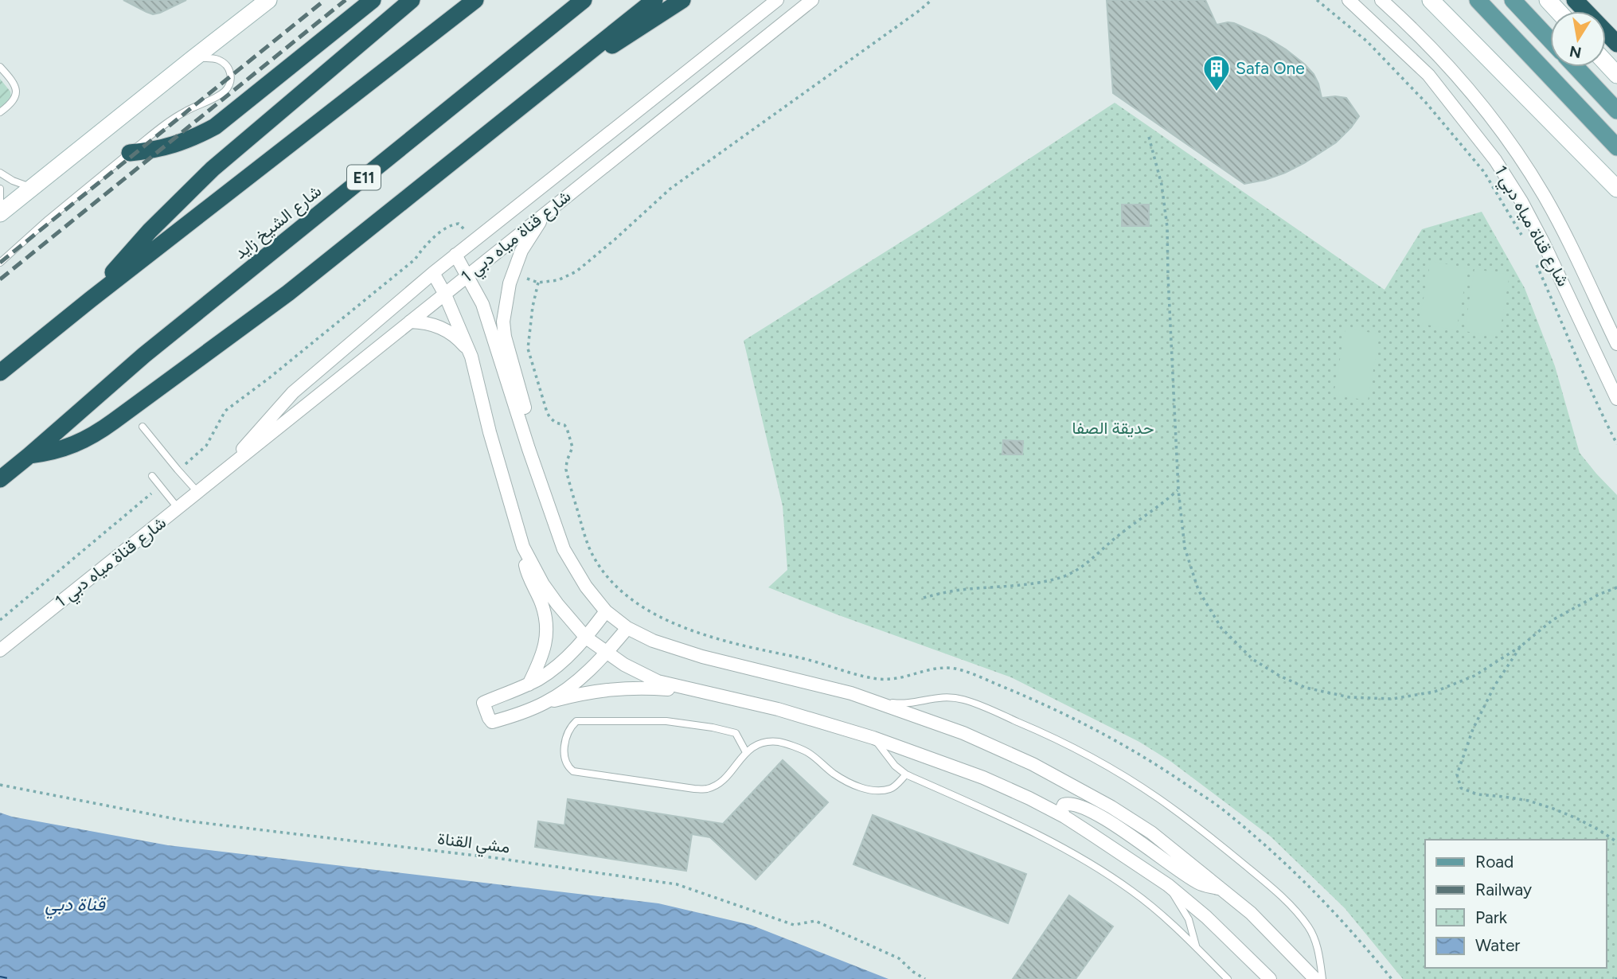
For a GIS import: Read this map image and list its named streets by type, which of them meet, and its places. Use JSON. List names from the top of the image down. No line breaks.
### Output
{"streets":{"highway":["E11","شارع الشيخ زايد"],"street":["شارع قناة مياه دبي 1"],"path":["مشي القناة"]},"water":["قناة دبي"],"parks":["حديقة الصفا"],"places":{"building":["Safa One"]},"legend":["Road","Railway","Park","Water"],"north":"bottom"}
